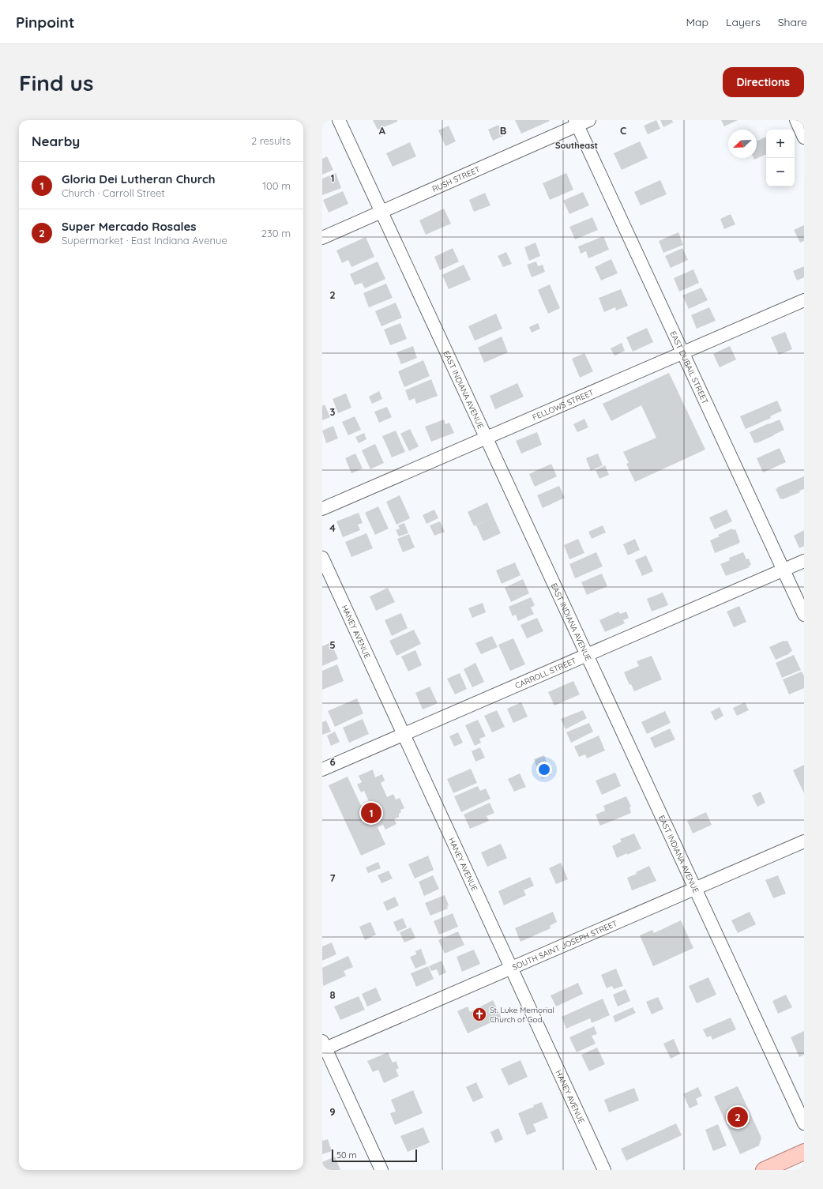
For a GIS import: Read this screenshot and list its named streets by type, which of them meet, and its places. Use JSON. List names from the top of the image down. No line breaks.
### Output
{"streets":{"street":["RUSH STREET","EAST DUBAIL STREET","EAST INDIANA AVENUE","FELLOWS STREET","HANEY AVENUE","CARROLL STREET","SOUTH SAINT JOSEPH STREET"]},"crossings":[["RUSH STREET","EAST DUBAIL STREET"],["RUSH STREET","EAST INDIANA AVENUE"],["EAST DUBAIL STREET","FELLOWS STREET"],["EAST DUBAIL STREET","CARROLL STREET"],["EAST INDIANA AVENUE","FELLOWS STREET"],["EAST INDIANA AVENUE","CARROLL STREET"],["EAST INDIANA AVENUE","SOUTH SAINT JOSEPH STREET"],["HANEY AVENUE","CARROLL STREET"],["HANEY AVENUE","SOUTH SAINT JOSEPH STREET"]],"districts":["Southeast"],"places":{"church":["St. Luke Memorial Church of God"]},"scale_bar":"50 m","north":"bottom left","page":{"header":"Pinpoint","nav":["Map","Layers","Share"],"buttons":"Directions","title":"Find us","heading":["Nearby","2 results"],"map_buttons":["+","−"],"list":[{"mark":"1","name":"Gloria Dei Lutheran Church","note":"Church · Carroll Street","value":"100 m"},{"mark":"2","name":"Super Mercado Rosales","note":"Supermarket · East Indiana Avenue","value":"230 m"}],"pins":["1","2"],"scale":"50 m"},"grid":{"columns":["A","B","C"],"rows":["1","2","3","4","5","6","7","8","9"]}}
